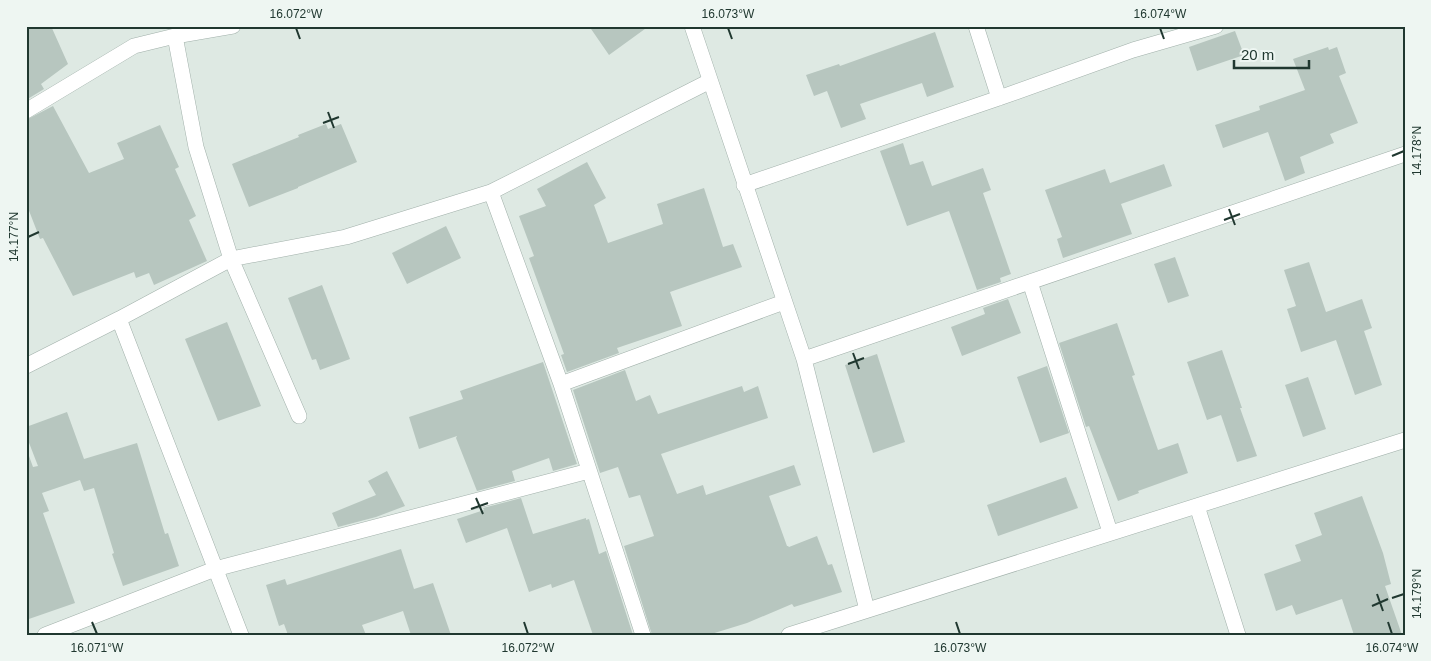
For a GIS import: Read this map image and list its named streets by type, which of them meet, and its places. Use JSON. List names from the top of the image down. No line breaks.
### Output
{"scale_bar":"20 m","coordinates":["16.072°W","16.073°W","16.074°W","14.178°N","14.177°N","14.179°N","16.071°W"]}
